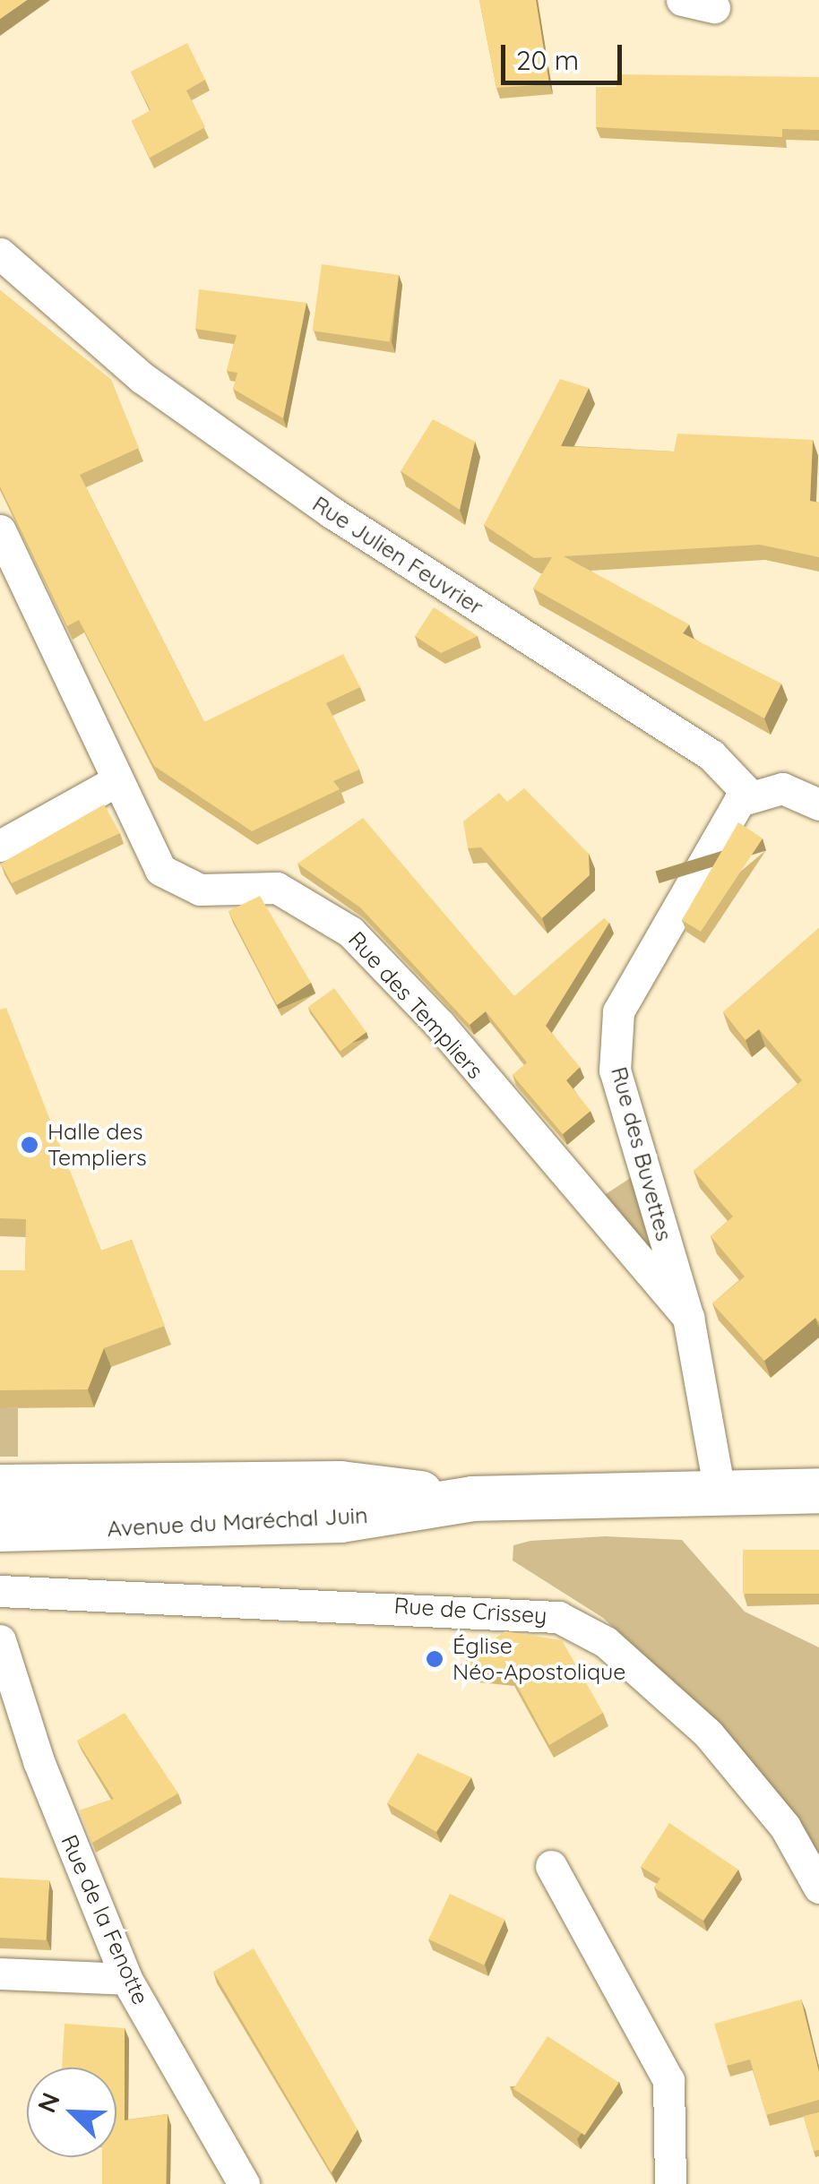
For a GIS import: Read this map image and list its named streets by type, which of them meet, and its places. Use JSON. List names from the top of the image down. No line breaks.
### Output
{"streets":{"main road":["Avenue du Maréchal Juin"],"street":["Rue Julien Feuvrier","Rue des Templiers","Rue des Buvettes","Rue de Crissey","Rue de la Fenotte"]},"crossings":[["Rue Julien Feuvrier","Rue des Buvettes"],["Rue des Templiers","Rue des Buvettes"],["Rue des Buvettes","Avenue du Maréchal Juin"]],"places":["Halle des Templiers","Église Néo-Apostolique"],"scale_bar":"20 m","north":"top left"}
